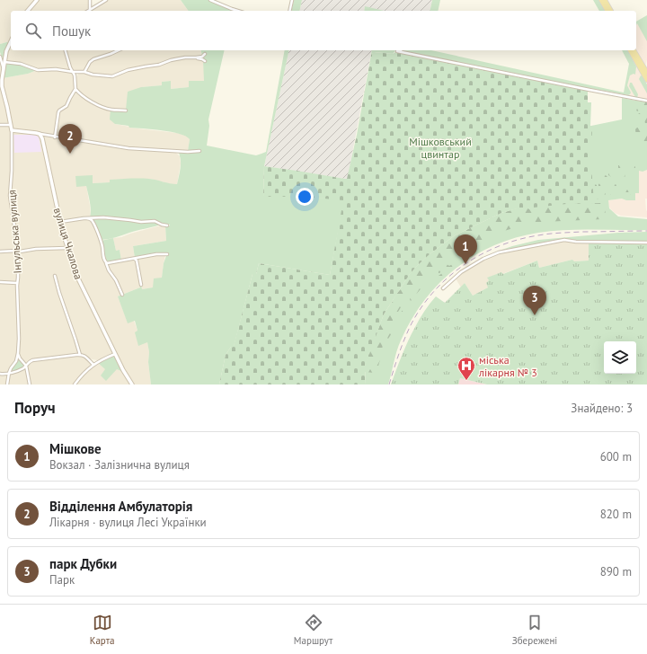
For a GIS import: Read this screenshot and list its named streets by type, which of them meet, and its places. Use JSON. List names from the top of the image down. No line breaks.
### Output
{"streets":{"street":["Інгульська вулиця","вулиця Чкалова"]},"parks":["Мішковський цвинтар"],"places":{"hospital":["міська лікарня № 3"]},"page":{"search":"Пошук","pins":["2","1","3"],"heading":["Поруч","Знайдено: 3"],"list":[{"mark":"1","name":"Мішкове","note":"Вокзал · Залізнична вулиця","value":"600 m"},{"mark":"2","name":"Відділення Амбулаторія","note":"Лікарня · вулиця Лесі Українки","value":"820 m"},{"mark":"3","name":"парк Дубки","note":"Парк","value":"890 m"}],"nav":["Карта","Маршрут","Збережені"]}}
